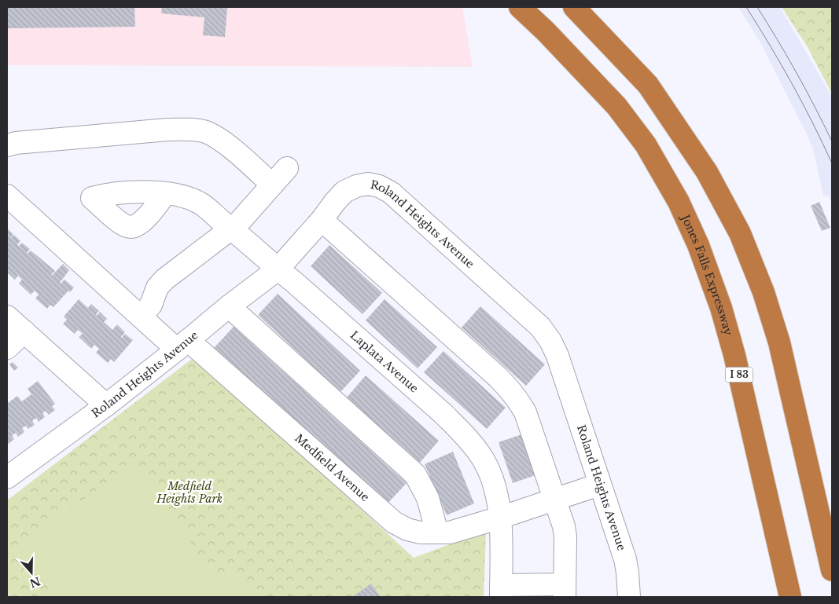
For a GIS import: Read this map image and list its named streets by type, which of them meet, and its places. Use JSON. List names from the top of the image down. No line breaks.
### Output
{"streets":{"highway":["Jones Falls Expressway","I 83"],"street":["Roland Heights Avenue","Laplata Avenue","Medfield Avenue"]},"crossings":[["Roland Heights Avenue","Laplata Avenue"],["Roland Heights Avenue","Medfield Avenue"],["Laplata Avenue","Medfield Avenue"]],"parks":["Medfield Heights Park"],"north":"bottom"}
